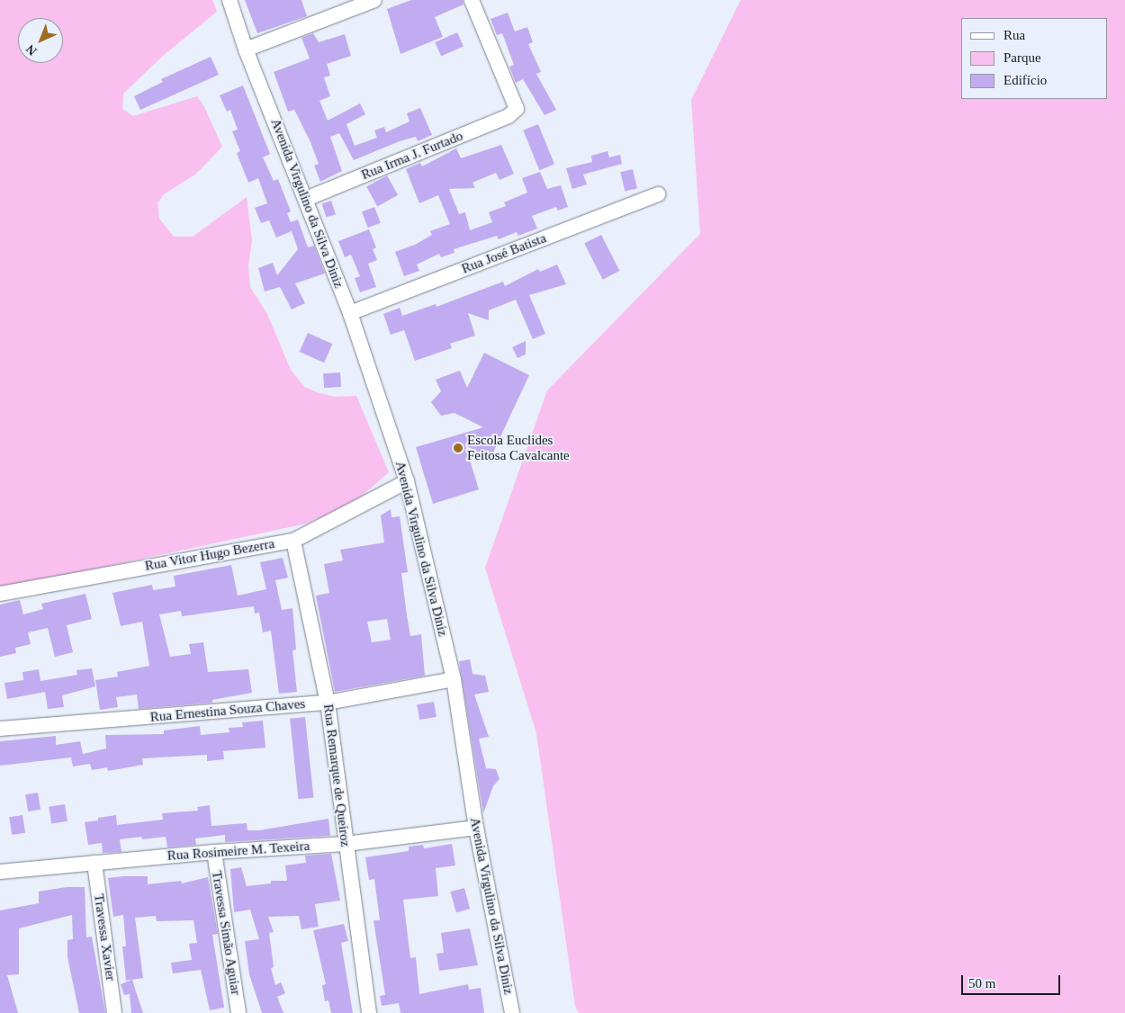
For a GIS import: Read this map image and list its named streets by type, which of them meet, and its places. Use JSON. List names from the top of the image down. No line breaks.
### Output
{"streets":{"street":["Rua Irma J. Furtado","Avenida Virgulino da Silva Diniz","Rua José Batista","Rua Vitor Hugo Bezerra","Rua Ernestina Souza Chaves","Rua Remarque de Queiroz","Rua Rosimeire M. Texeira","Travessa Simão Aguiar","Travessa Xavier"]},"crossings":[["Rua Irma J. Furtado","Avenida Virgulino da Silva Diniz"],["Avenida Virgulino da Silva Diniz","Rua José Batista"],["Avenida Virgulino da Silva Diniz","Rua Vitor Hugo Bezerra"],["Avenida Virgulino da Silva Diniz","Rua Ernestina Souza Chaves"],["Avenida Virgulino da Silva Diniz","Rua Rosimeire M. Texeira"],["Rua Vitor Hugo Bezerra","Rua Remarque de Queiroz"],["Rua Ernestina Souza Chaves","Rua Remarque de Queiroz"],["Rua Remarque de Queiroz","Rua Rosimeire M. Texeira"],["Rua Rosimeire M. Texeira","Travessa Simão Aguiar"],["Rua Rosimeire M. Texeira","Travessa Xavier"]],"places":["Escola Euclides Feitosa Cavalcante"],"legend":["Rua","Parque","Edifício"],"scale_bar":"50 m","north":"bottom left"}
